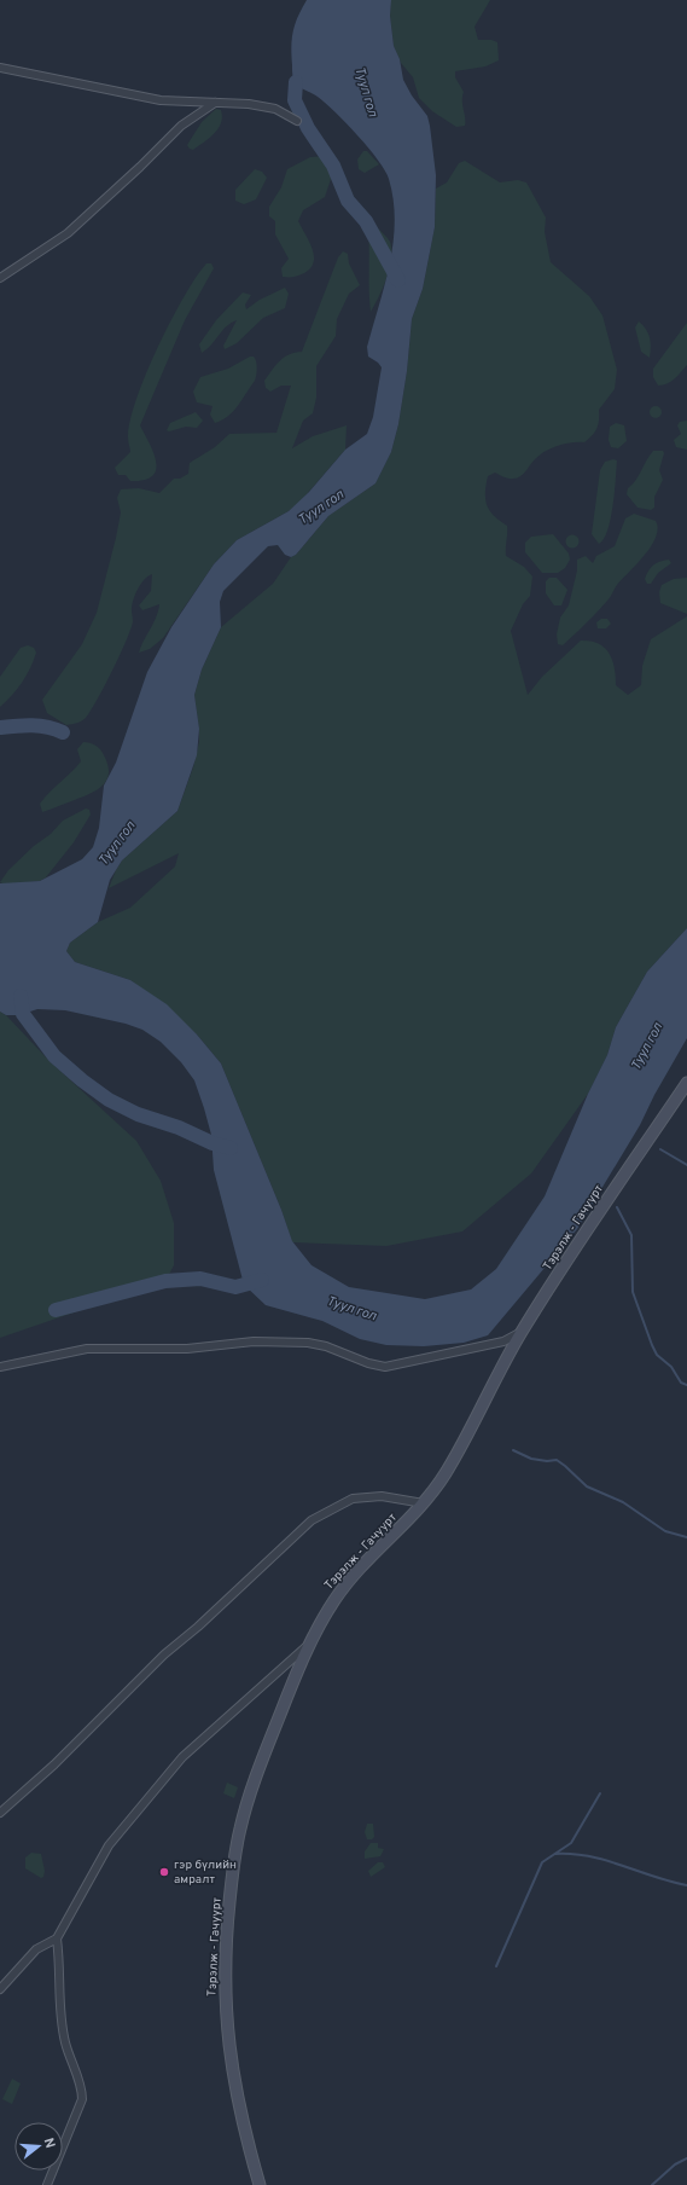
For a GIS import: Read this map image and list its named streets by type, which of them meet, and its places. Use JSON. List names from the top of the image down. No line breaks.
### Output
{"streets":{"main road":["Тэрэлж - Гачуурт"]},"water":["Туул гол"],"places":["гэр бүлийн амралт"],"north":"right"}
